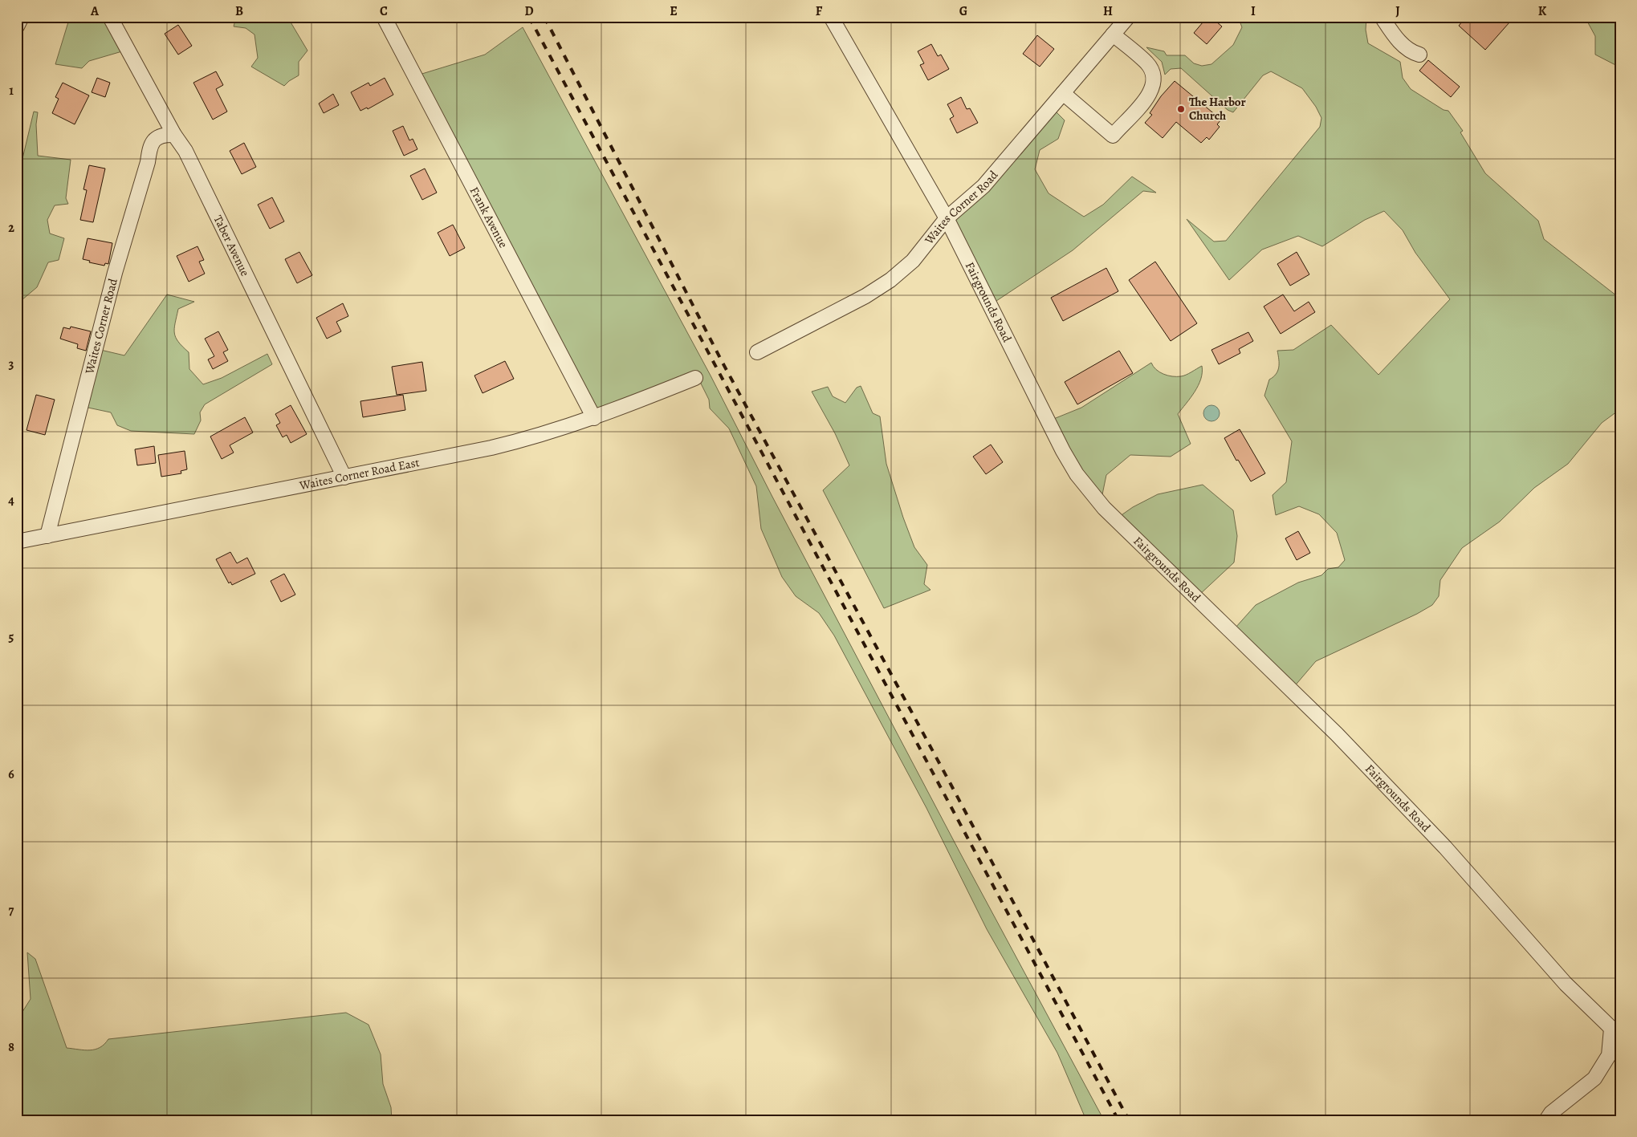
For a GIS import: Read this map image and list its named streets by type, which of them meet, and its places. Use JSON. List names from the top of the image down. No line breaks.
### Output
{"streets":{"street":["Waites Corner Road","Frank Avenue","Taber Avenue","Fairgrounds Road","Waites Corner Road East"]},"crossings":[["Waites Corner Road","Taber Avenue"],["Waites Corner Road","Fairgrounds Road"],["Waites Corner Road","Waites Corner Road East"],["Frank Avenue","Waites Corner Road East"],["Taber Avenue","Waites Corner Road East"]],"places":["The Harbor Church"],"grid":{"columns":["A","B","C","D","E","F","G","H","I","J","K"],"rows":["1","2","3","4","5","6","7","8"]}}
